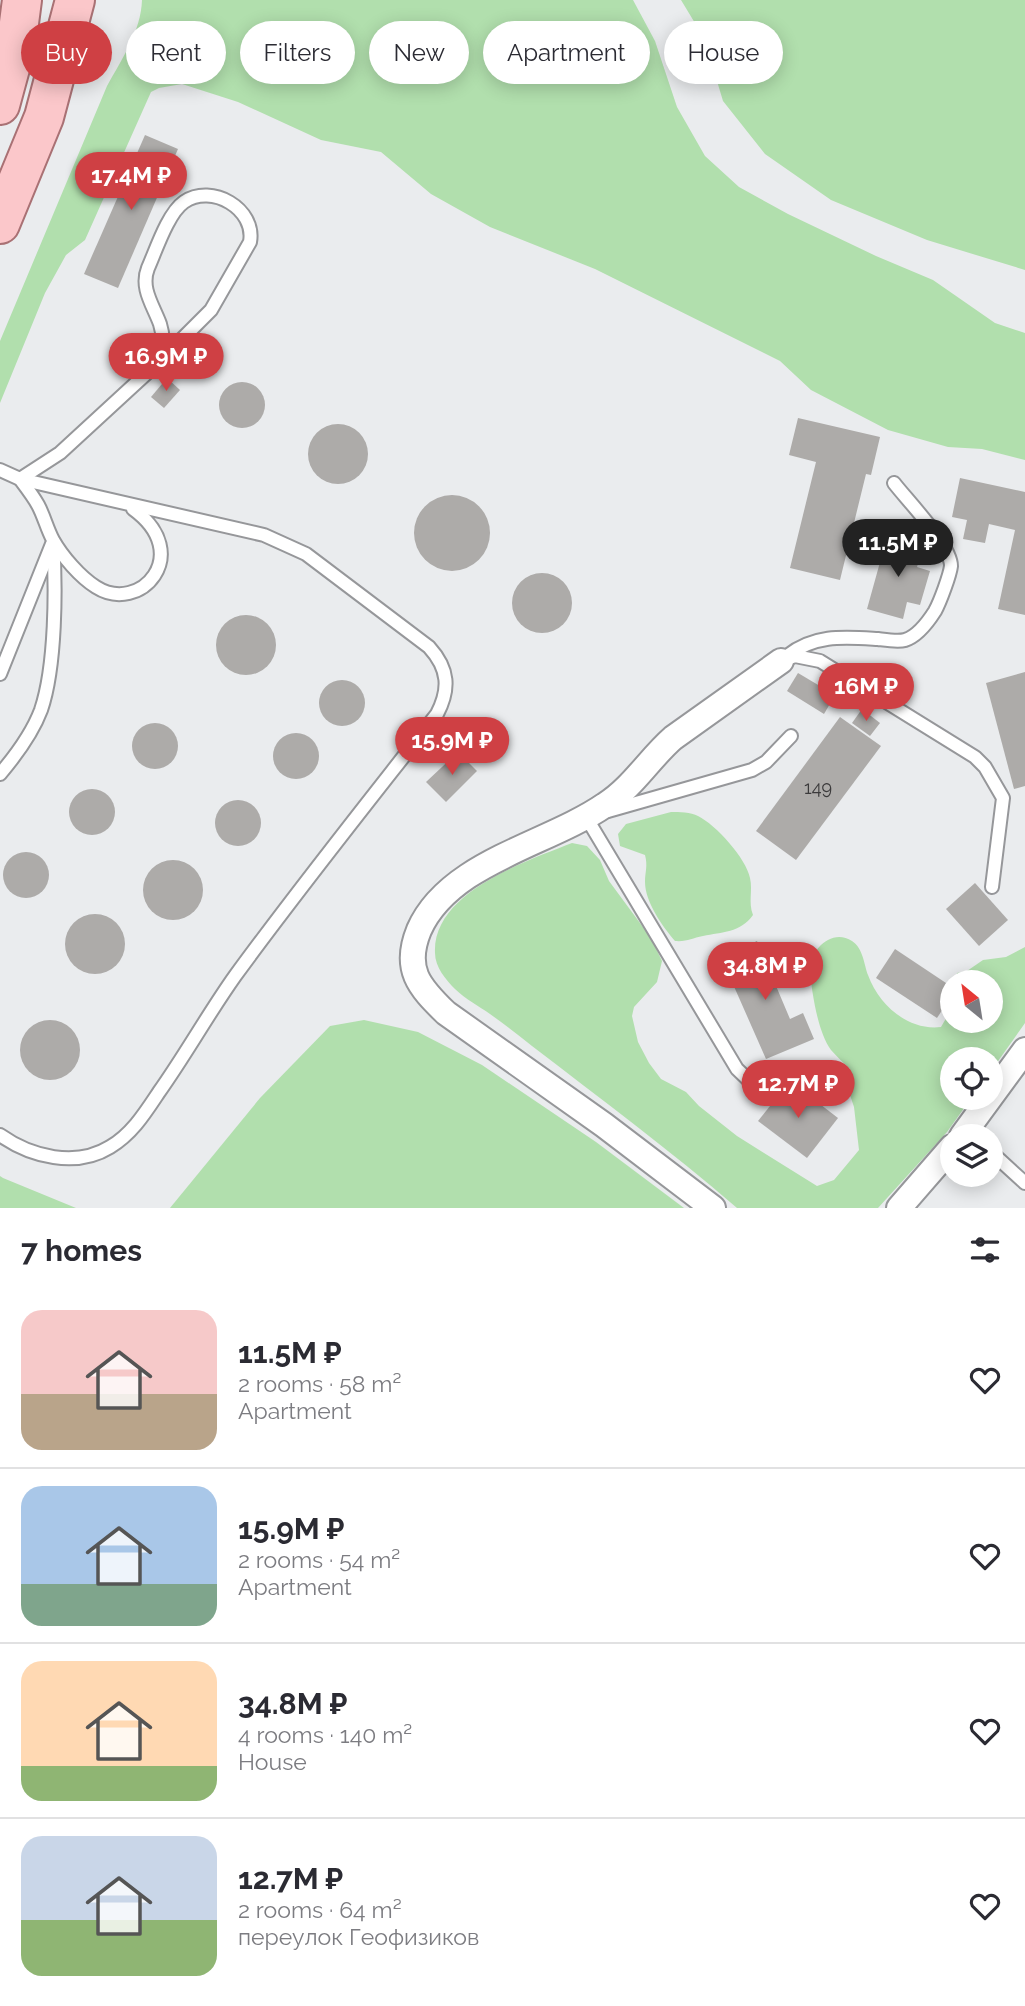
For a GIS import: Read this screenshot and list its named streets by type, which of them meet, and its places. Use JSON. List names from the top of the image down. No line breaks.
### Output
{"house_numbers":["149"],"north":"top left","page":{"chip":["Buy","Rent","Filters","New","Apartment","House"],"price":["17.4M ₽","16.9M ₽","11.5M ₽","16M ₽","15.9M ₽","34.8M ₽","12.7M ₽"],"heading":"7 homes","list":[{"name":"11.5M ₽","note":"2 rooms · 58 m² · Apartment"},{"name":"15.9M ₽","note":"2 rooms · 54 m² · Apartment"},{"name":"34.8M ₽","note":"4 rooms · 140 m² · House"},{"name":"12.7M ₽","note":"2 rooms · 64 m² · переулок Геофизиков"}]}}
